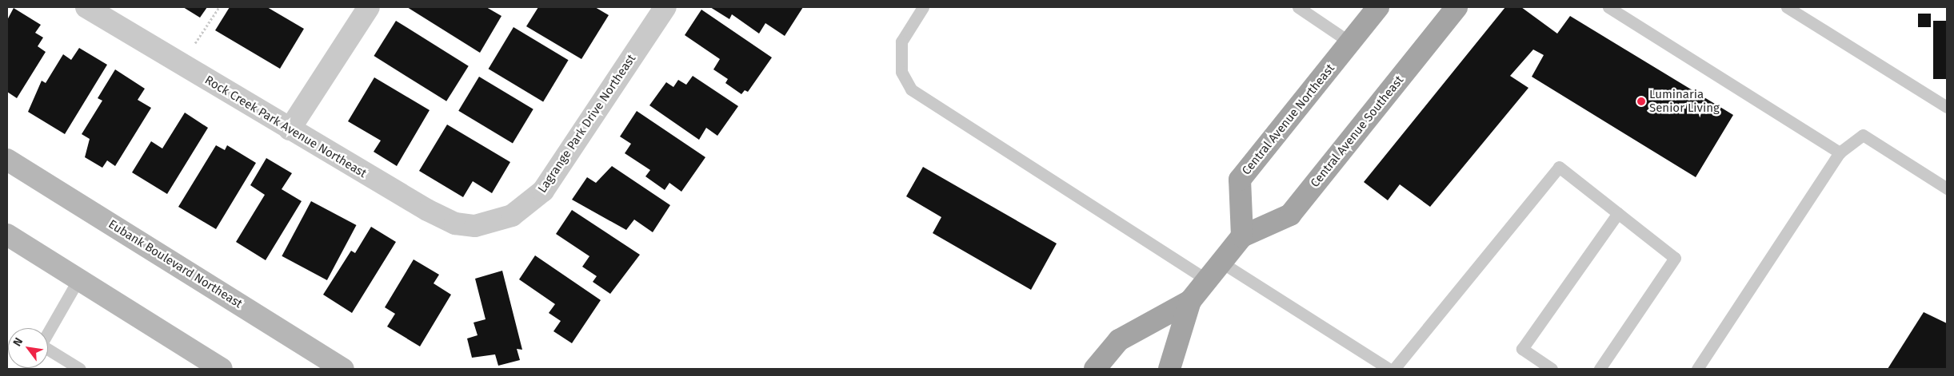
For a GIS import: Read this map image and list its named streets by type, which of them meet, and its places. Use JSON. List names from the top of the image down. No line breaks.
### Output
{"streets":{"main road":["Central Avenue Northeast","Central Avenue Southeast","Eubank Boulevard Northeast"],"street":["Lagrange Park Drive Northeast","Rock Creek Park Avenue Northeast"]},"crossings":[["Central Avenue Northeast","Central Avenue Southeast"],["Lagrange Park Drive Northeast","Rock Creek Park Avenue Northeast"]],"places":["Luminaria Senior Living"],"north":"top left"}
